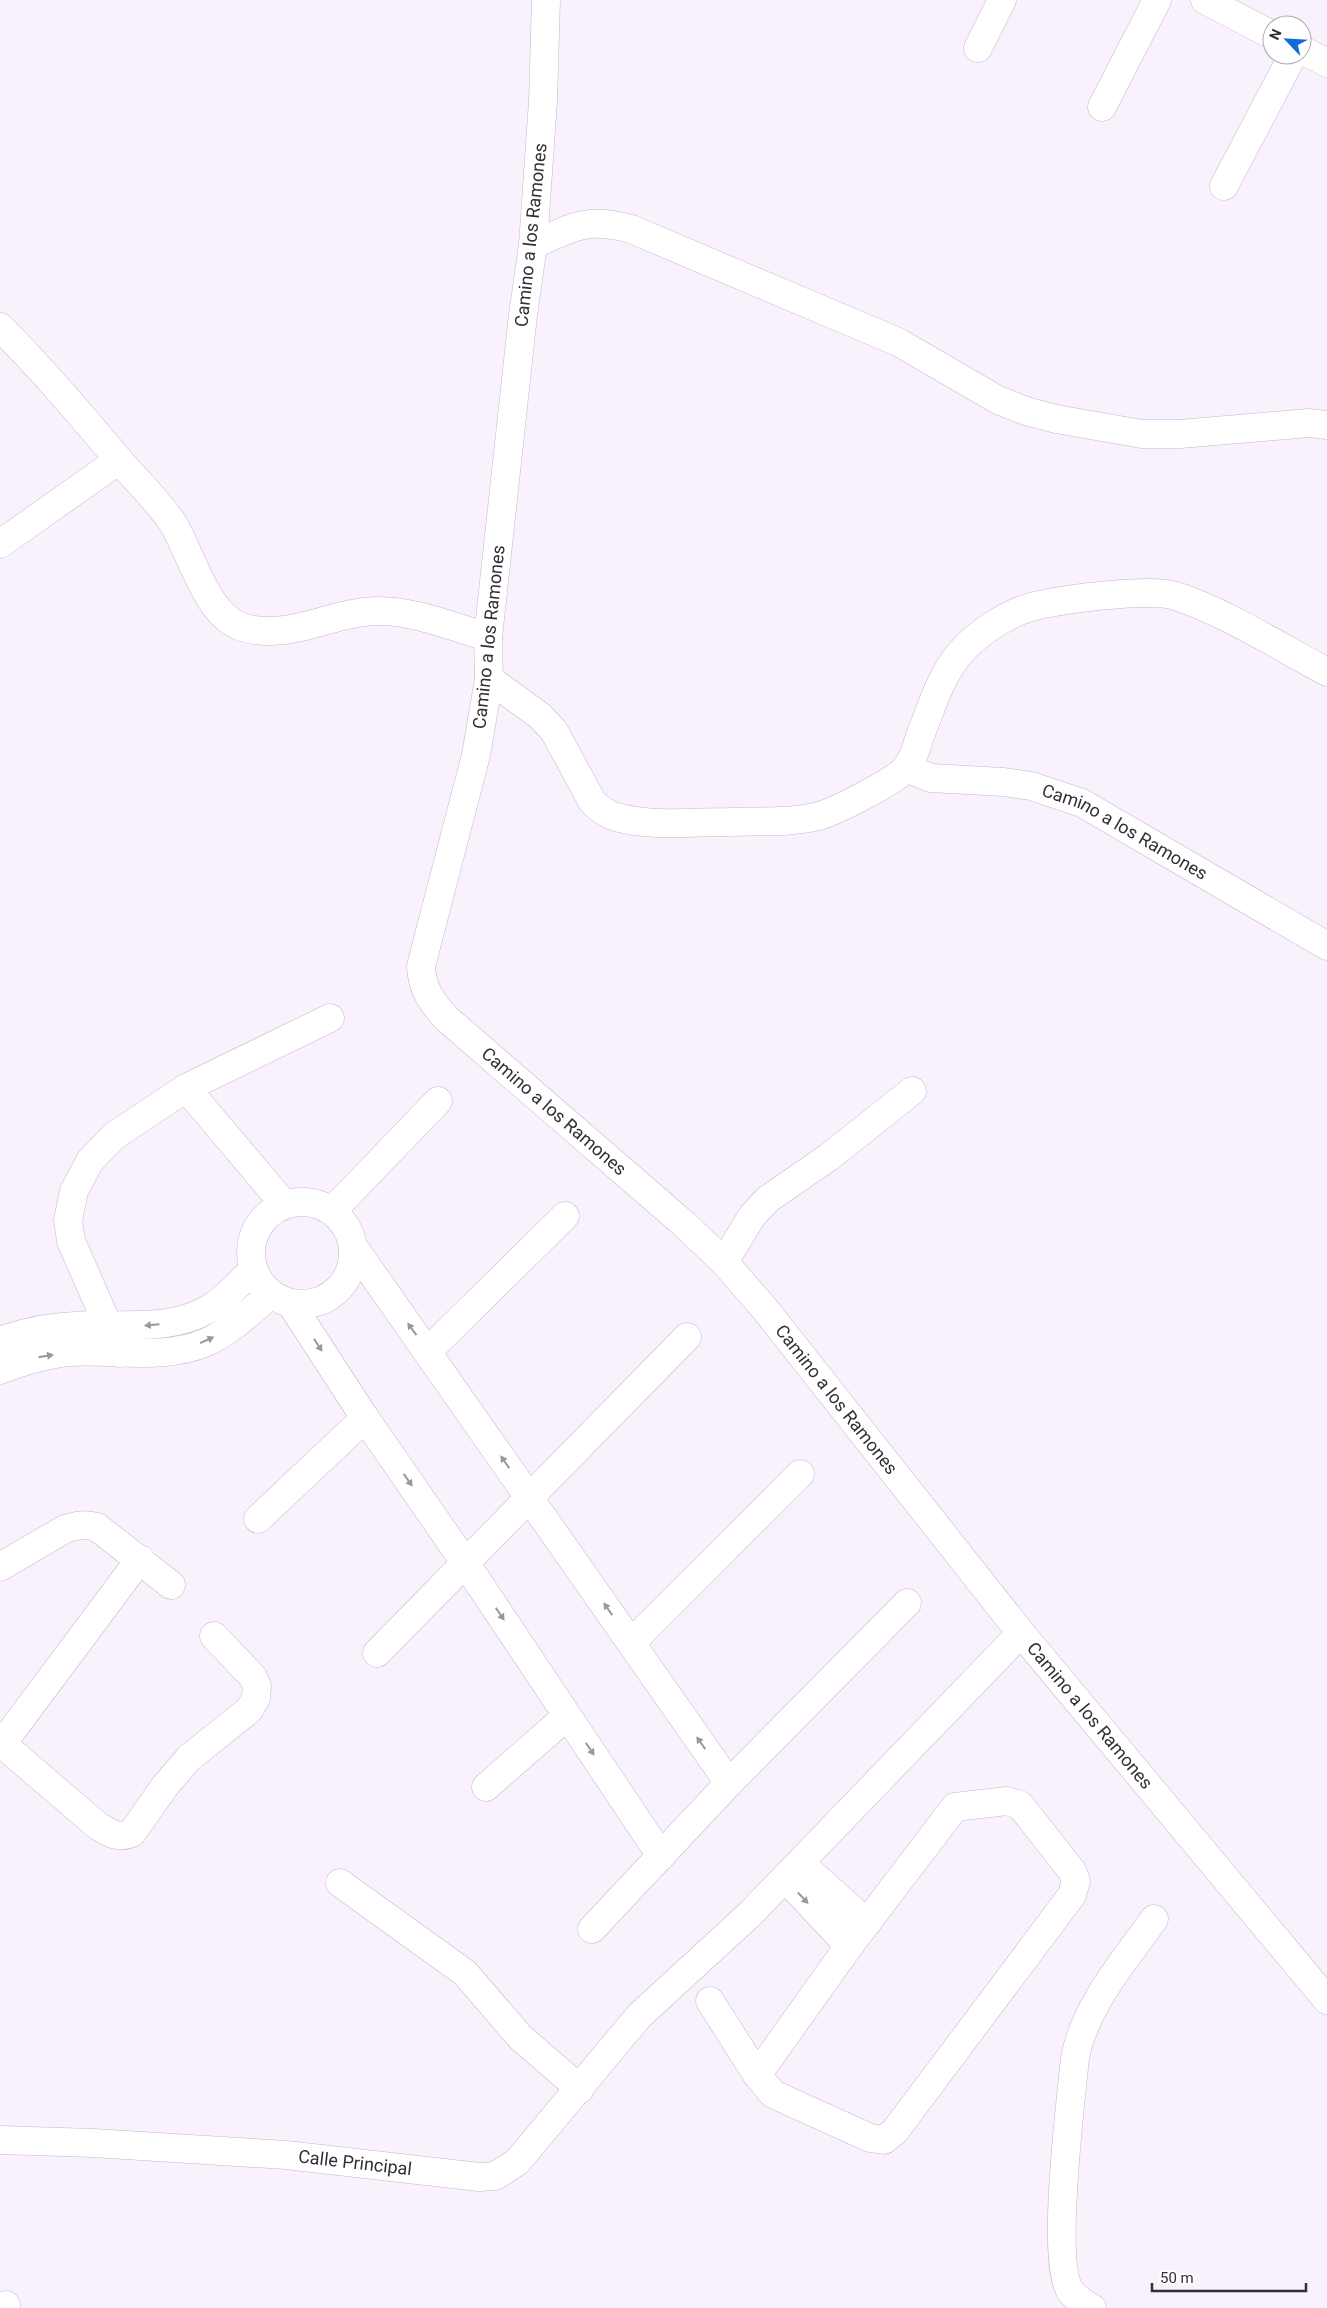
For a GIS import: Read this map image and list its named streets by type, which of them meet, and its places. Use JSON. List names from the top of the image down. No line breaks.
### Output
{"streets":{"street":["Camino a los Ramones","Calle Principal"]},"crossings":[["Camino a los Ramones","Calle Principal"]],"scale_bar":"50 m","north":"top left"}
